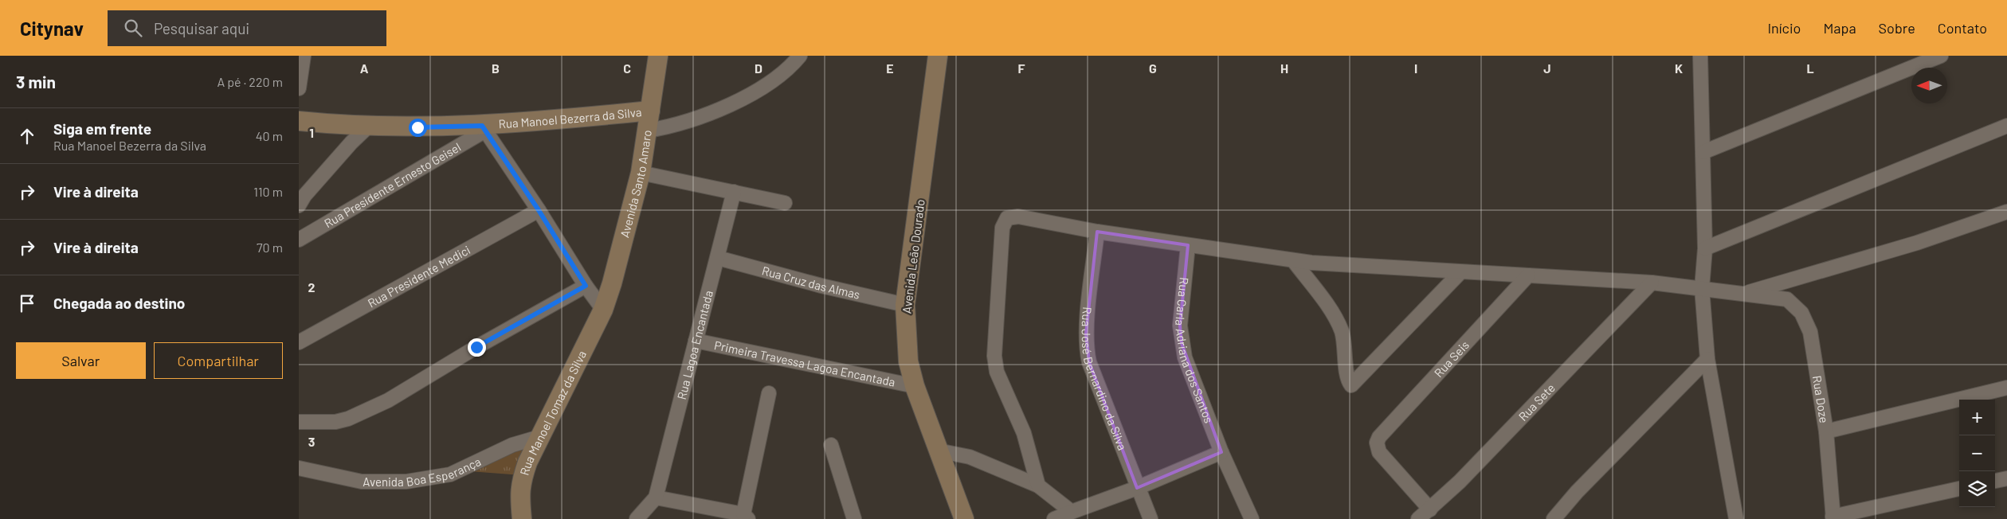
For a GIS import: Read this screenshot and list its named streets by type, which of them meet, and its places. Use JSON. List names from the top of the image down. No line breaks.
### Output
{"streets":{"street":["Rua Manoel Bezerra da Silva","Avenida Santo Amaro","Rua Presidente Ernesto Geisel","Avenida Leão Dourado","Rua Presidente Medici","Rua Cruz das Almas","Rua Lagoa Encantada","Rua Carla Adriana dos Santos","Rua Seis","Primeira Travessa Lagoa Encantada","Rua José Bernardino da Silva","Rua Doze","Rua Sete","Rua Manoel Tomaz da Silva","Avenida Boa Esperança"]},"crossings":[["Rua Manoel Bezerra da Silva","Avenida Santo Amaro"],["Rua Manoel Bezerra da Silva","Rua Presidente Ernesto Geisel"],["Avenida Santo Amaro","Rua Manoel Tomaz da Silva"],["Avenida Leão Dourado","Rua Cruz das Almas"],["Avenida Leão Dourado","Primeira Travessa Lagoa Encantada"],["Rua Cruz das Almas","Rua Lagoa Encantada"],["Rua Lagoa Encantada","Primeira Travessa Lagoa Encantada"],["Rua Carla Adriana dos Santos","Rua Doze"],["Rua Seis","Rua Doze"],["Rua Seis","Rua Sete"],["Rua José Bernardino da Silva","Rua Doze"],["Rua Doze","Rua Sete"],["Rua Manoel Tomaz da Silva","Avenida Boa Esperança"]],"north":"left","page":{"header":"Citynav","search":"Pesquisar aqui","nav":["Início","Mapa","Sobre","Contato"],"heading":["3 min","A pé · 220 m"],"list":[["Siga em frente","Rua Manoel Bezerra da Silva","40 m"],["Vire à direita","110 m"],["Vire à direita","70 m"],"Chegada ao destino"],"buttons":["Salvar","Compartilhar"],"map_buttons":["+","−"]},"grid":{"columns":["A","B","C","D","E","F","G","H","I","J","K","L"],"rows":["1","2","3"]}}
